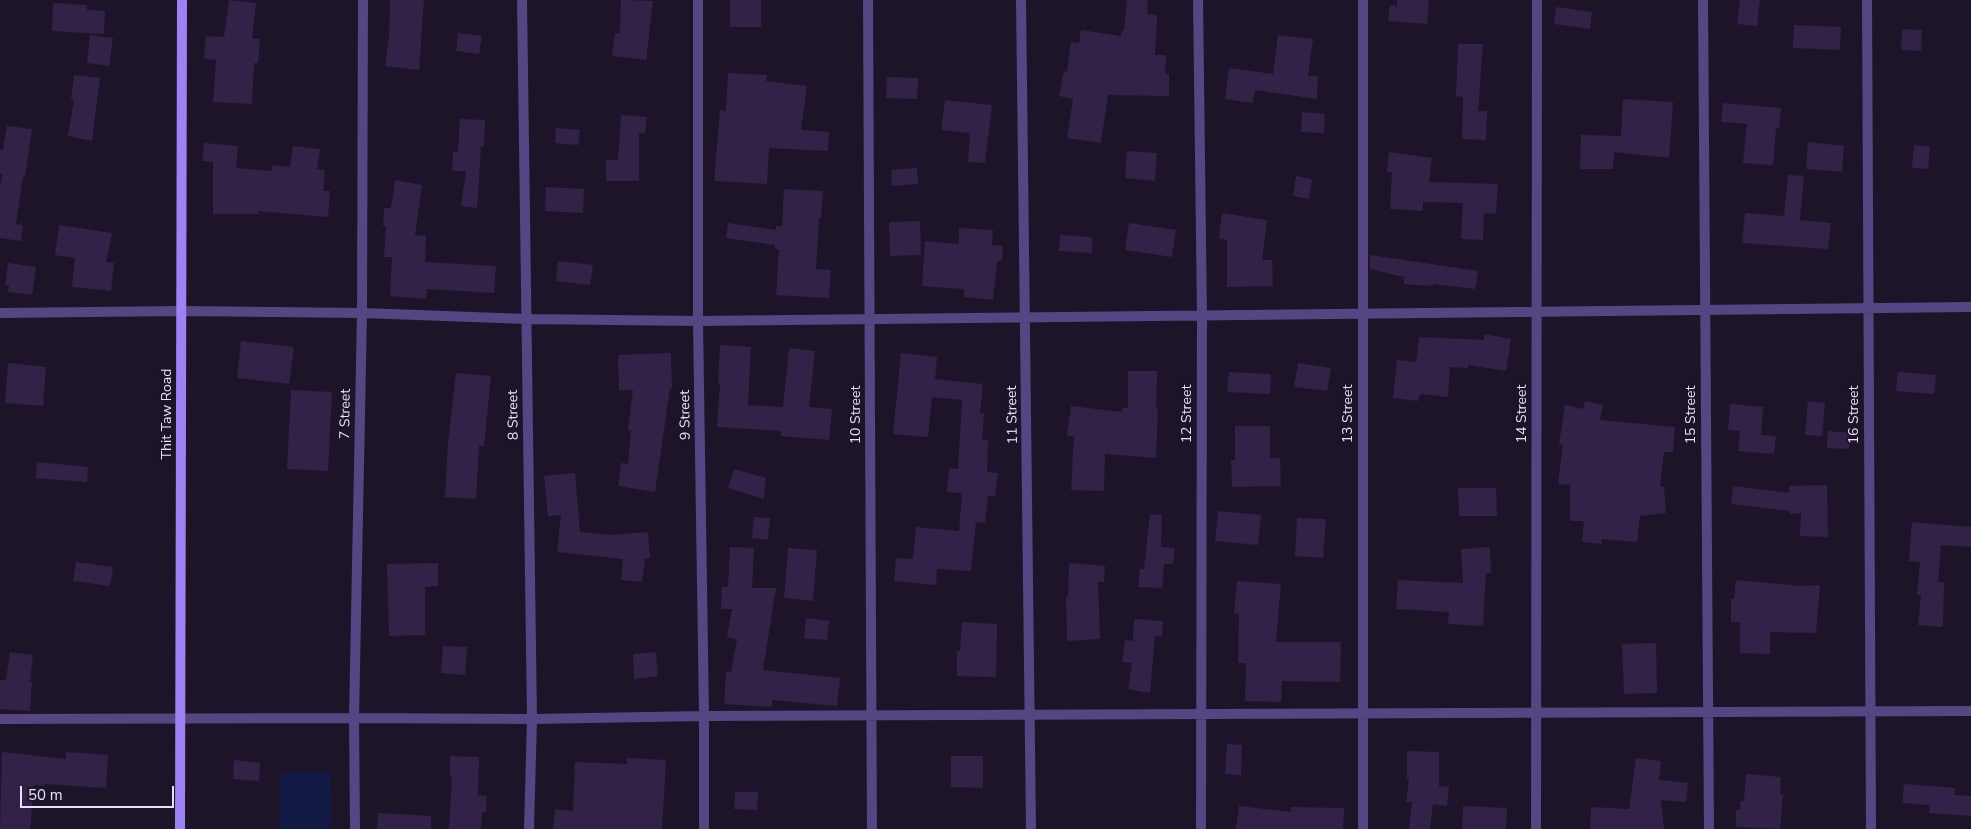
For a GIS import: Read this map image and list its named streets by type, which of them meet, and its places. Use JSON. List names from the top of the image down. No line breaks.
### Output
{"streets":{"street":["Thit Taw Road","7 Street","12 Street","13 Street","14 Street","8 Street","9 Street","10 Street","11 Street","15 Street","16 Street"]},"scale_bar":"50 m"}
